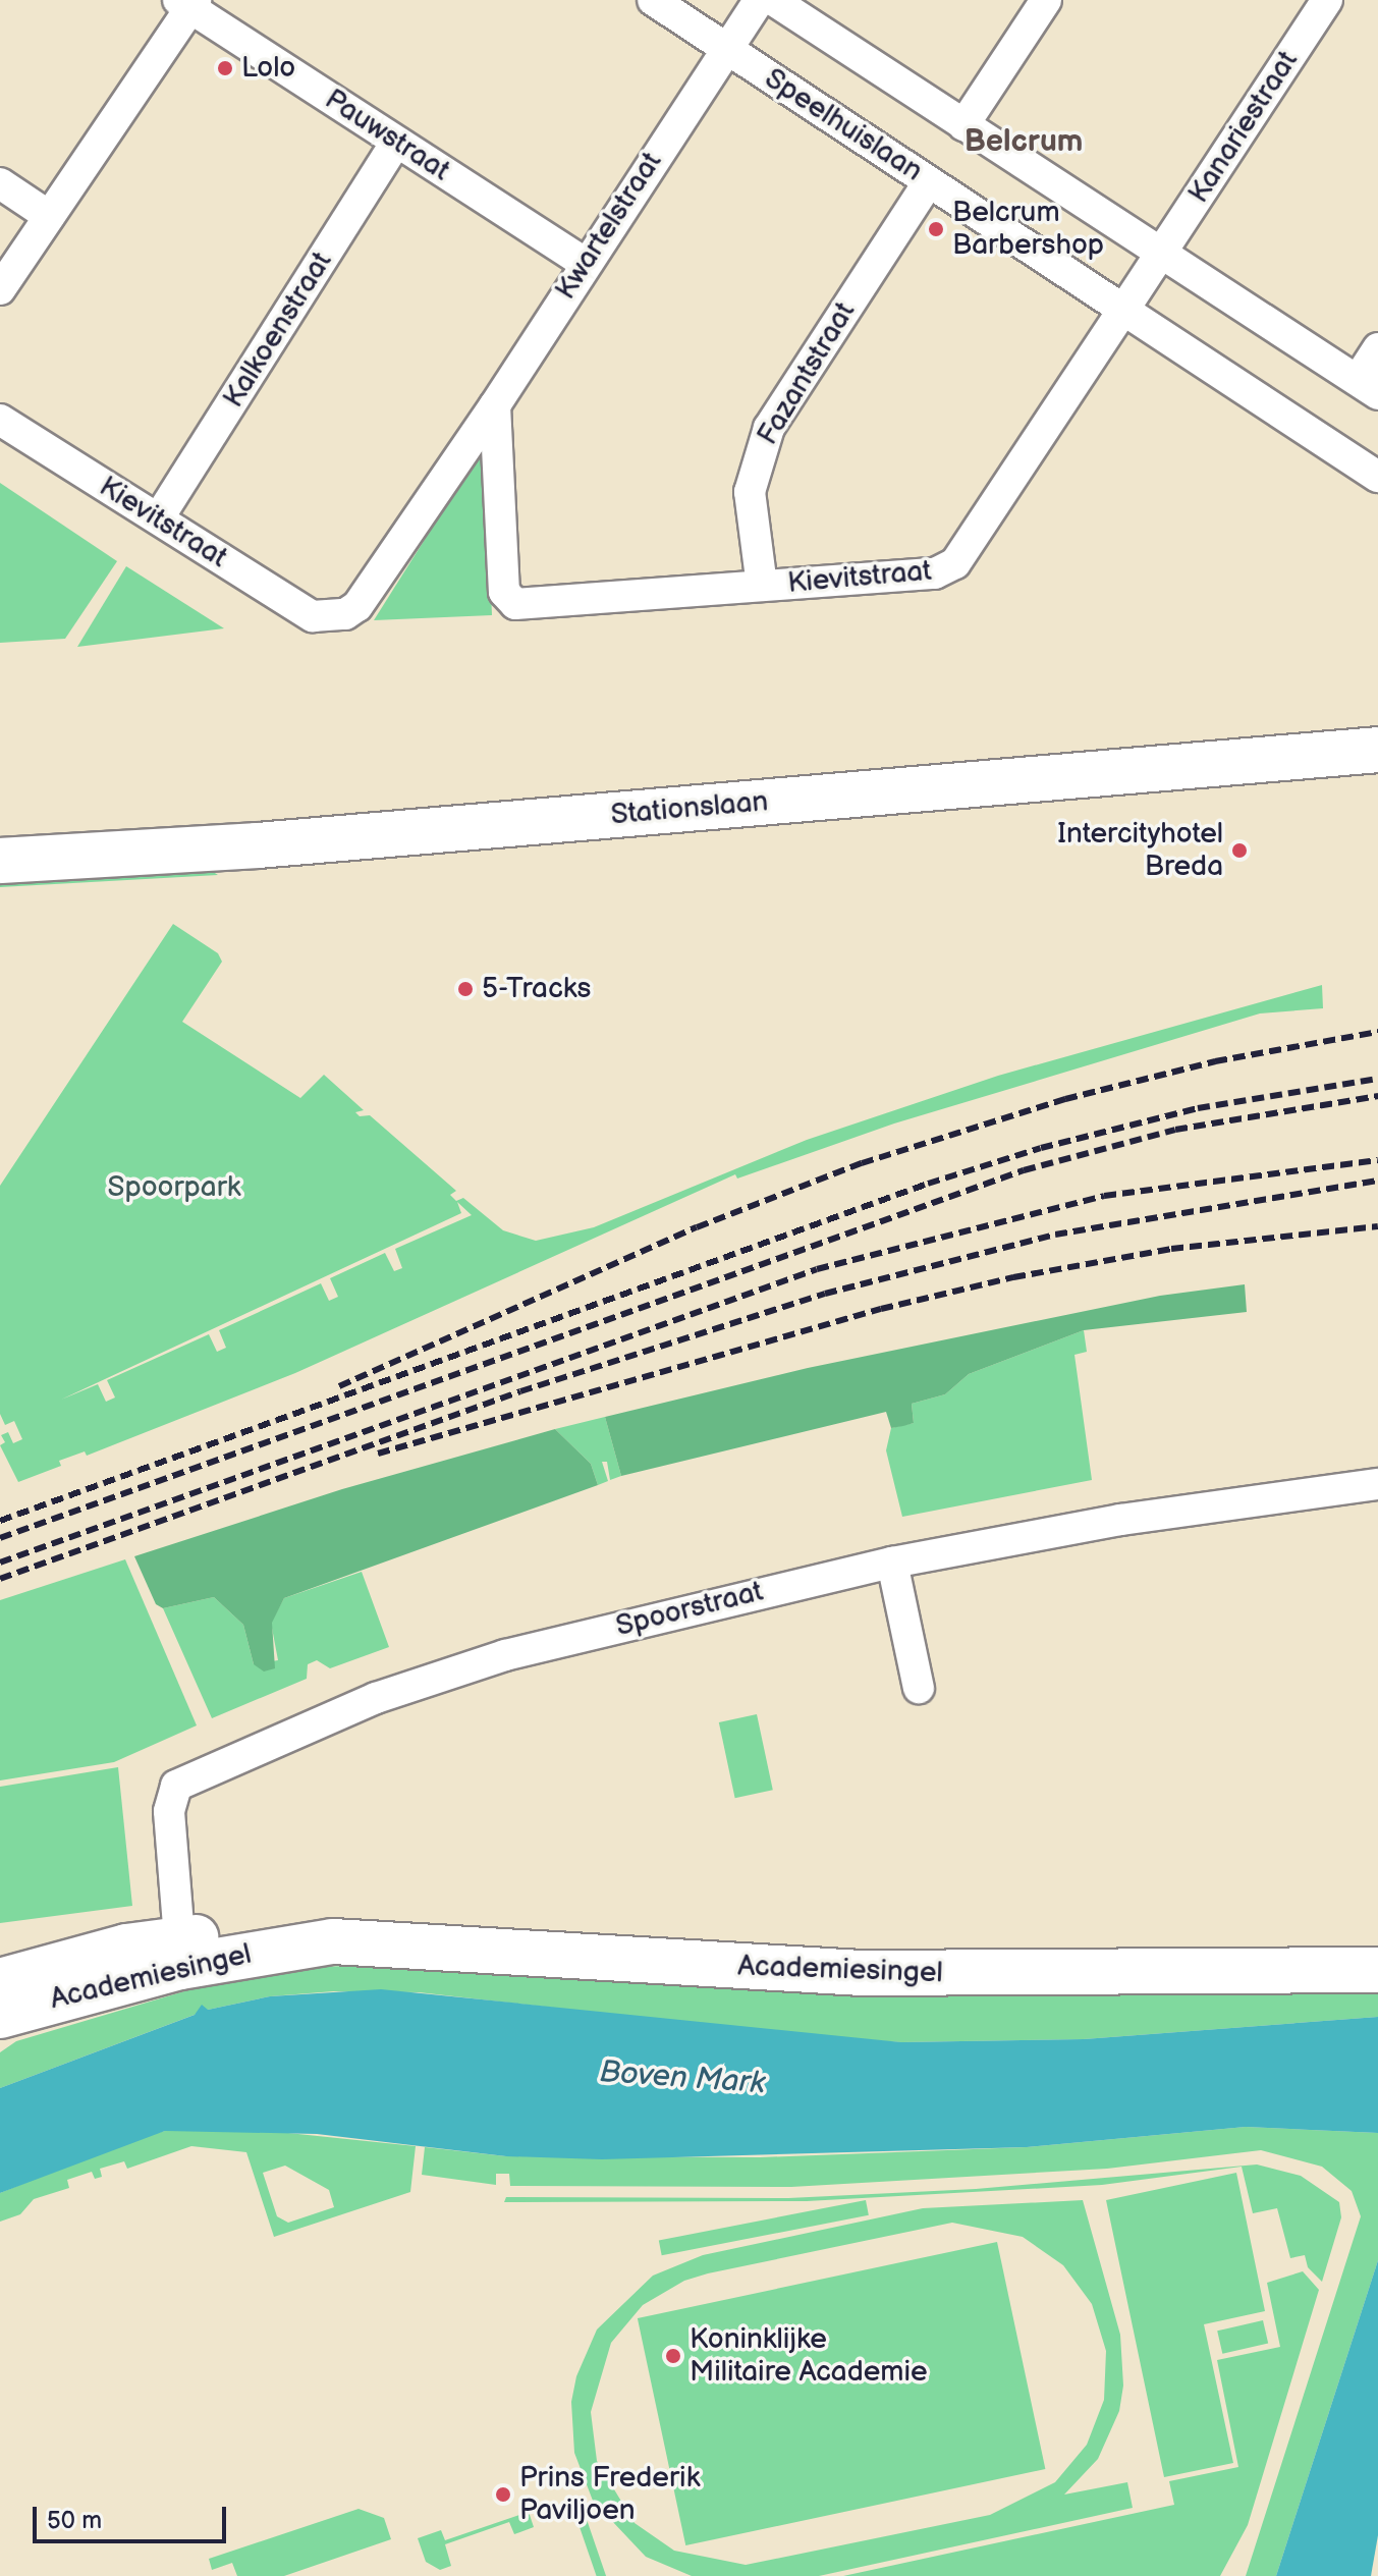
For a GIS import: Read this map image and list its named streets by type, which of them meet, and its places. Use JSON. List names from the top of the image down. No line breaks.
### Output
{"streets":{"main road":["Stationslaan","Academiesingel"],"street":["Speelhuislaan","Kanariestraat","Pauwstraat","Kwartelstraat","Kalkoenstraat","Fazantstraat","Kievitstraat","Spoorstraat"]},"crossings":[["Speelhuislaan","Kwartelstraat"],["Speelhuislaan","Fazantstraat"],["Speelhuislaan","Kievitstraat"],["Pauwstraat","Kwartelstraat"],["Pauwstraat","Kalkoenstraat"],["Kwartelstraat","Kievitstraat"],["Kalkoenstraat","Kievitstraat"],["Fazantstraat","Kievitstraat"],["Spoorstraat","Academiesingel"]],"districts":["Belcrum"],"water":["Boven Mark"],"parks":["Spoorpark"],"places":["Lolo","Belcrum Barbershop","Intercityhotel Breda","5-Tracks","Koninklijke Militaire Academie","Prins Frederik Paviljoen"],"scale_bar":"50 m"}
